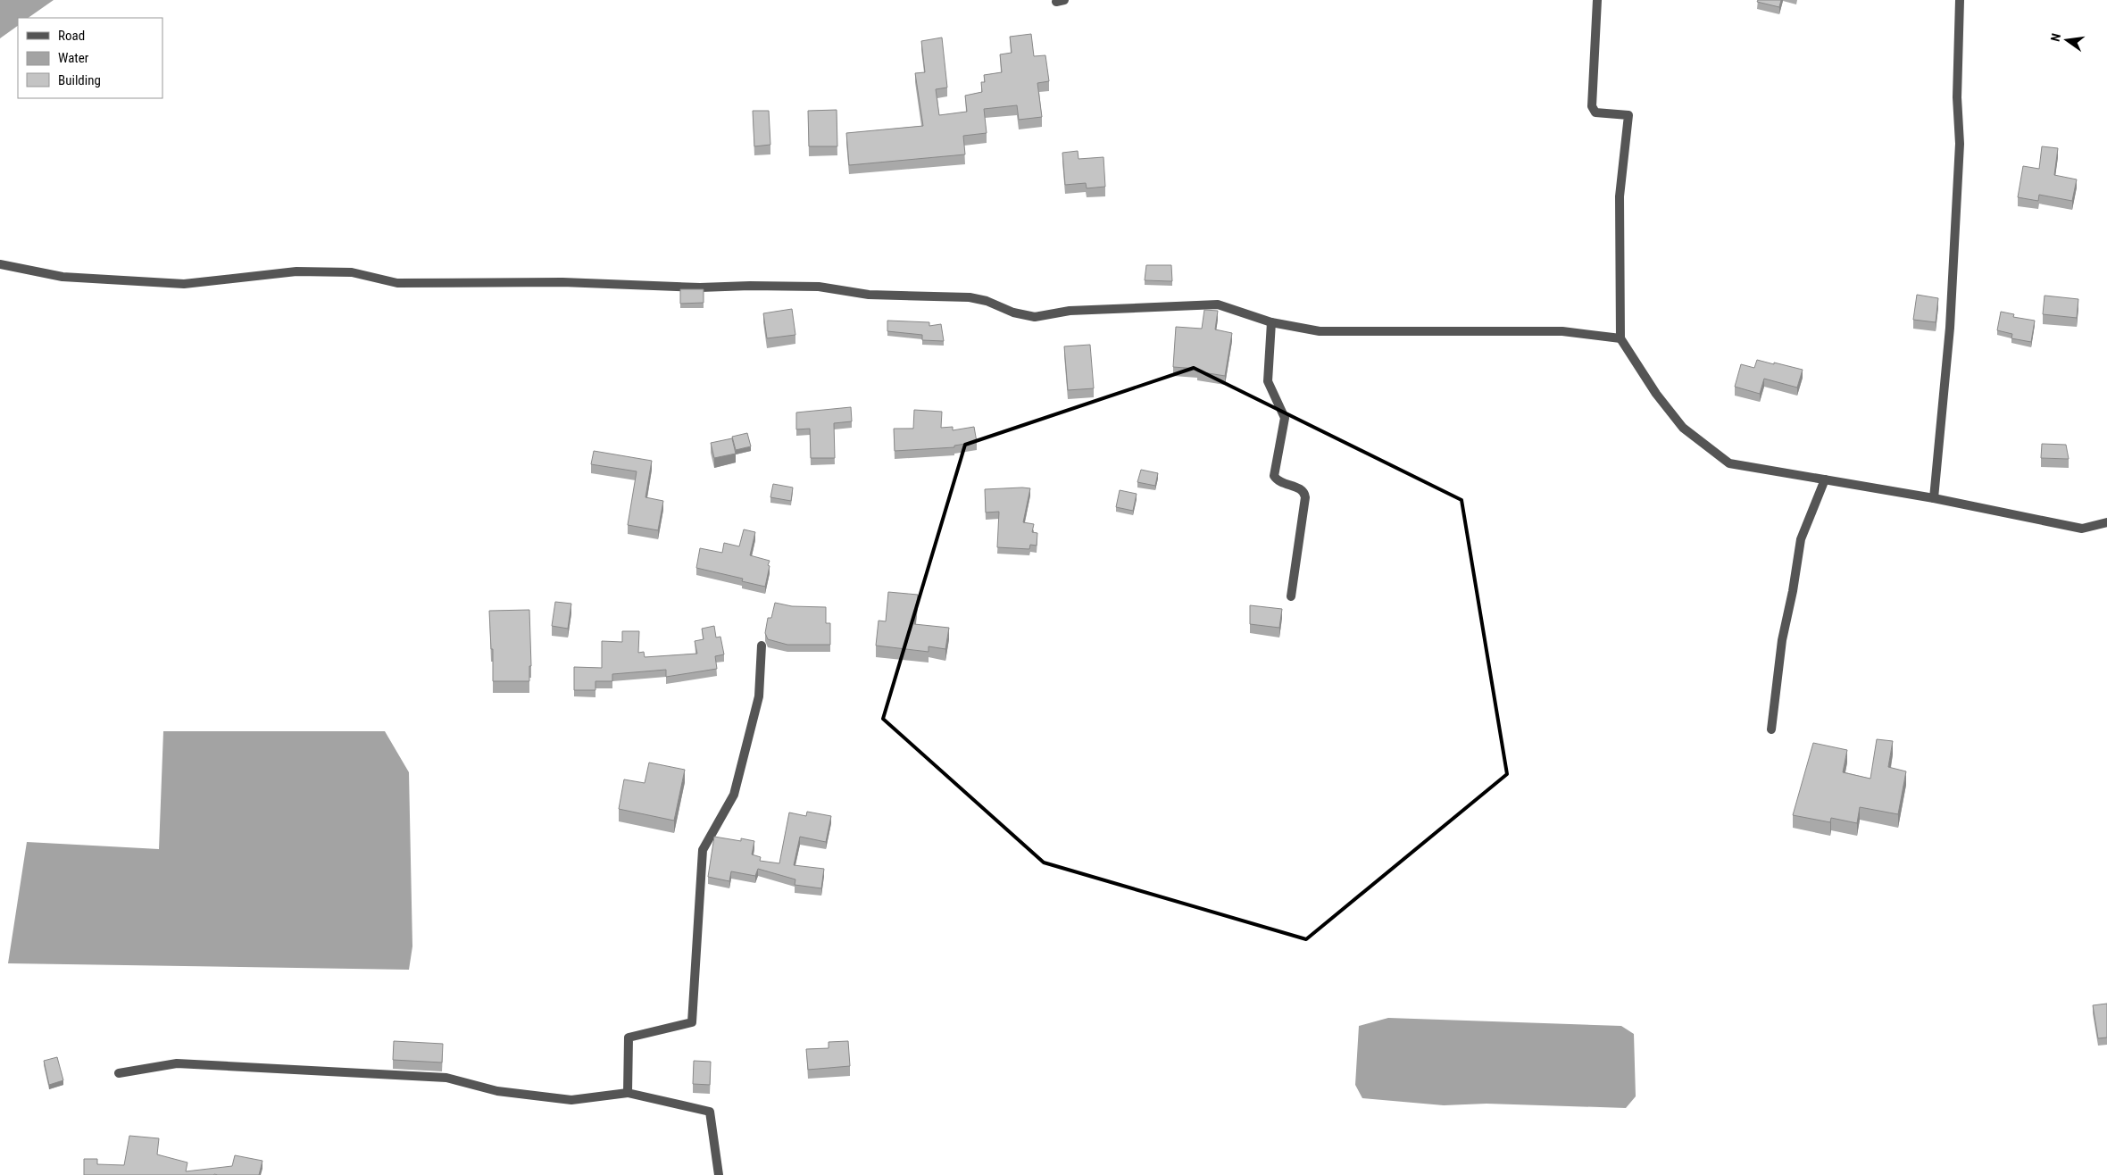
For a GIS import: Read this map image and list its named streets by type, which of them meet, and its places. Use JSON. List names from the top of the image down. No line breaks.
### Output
{"legend":["Road","Water","Building"],"north":"left"}
